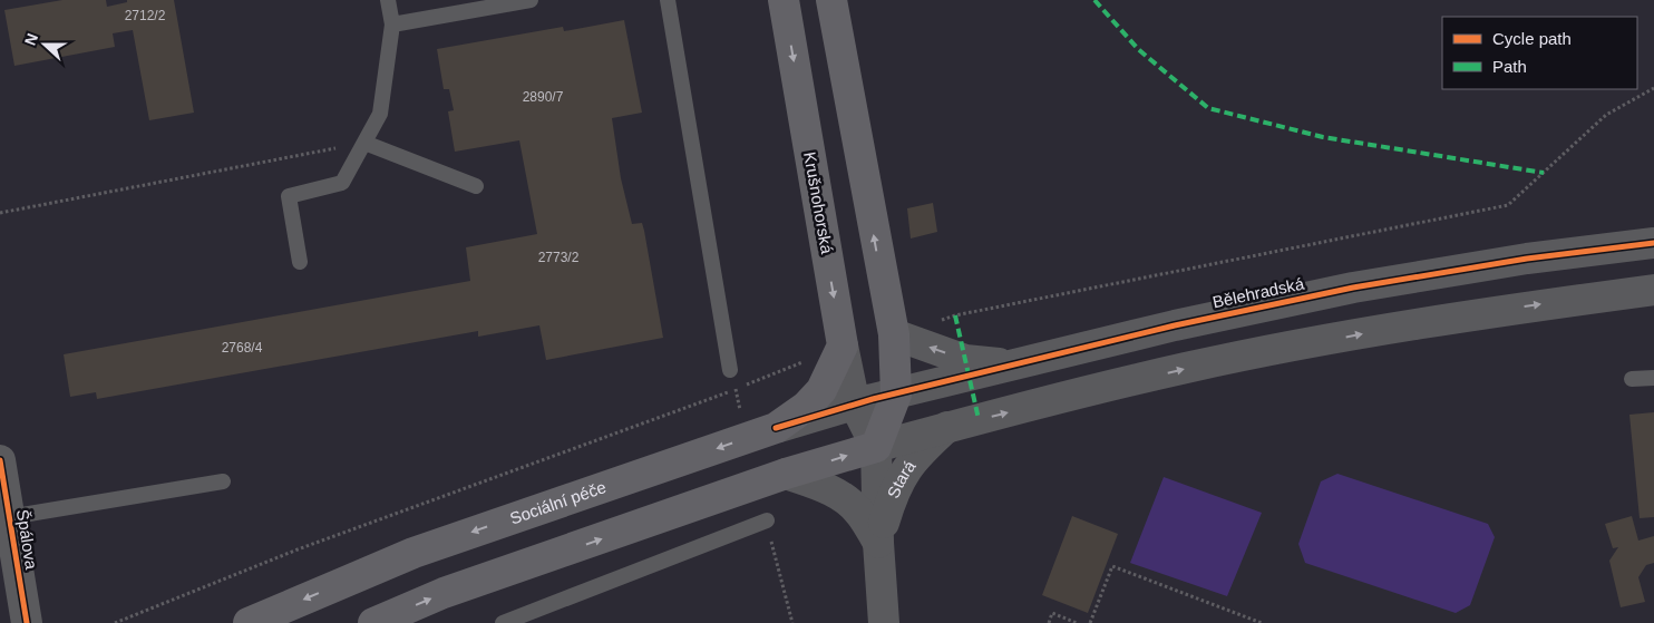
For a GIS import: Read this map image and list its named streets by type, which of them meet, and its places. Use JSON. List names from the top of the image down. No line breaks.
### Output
{"streets":{"main road":["Krušnohorská","Sociální péče"],"street":["Bělehradská","Stará","Špálova"]},"crossings":[["Krušnohorská","Bělehradská"],["Krušnohorská","Stará"],["Krušnohorská","Sociální péče"],["Bělehradská","Sociální péče"]],"one_way":["Sociální péče"],"house_numbers":["2712/2","2890/7","2773/2","2768/4"],"legend":["Cycle path","Path"],"north":"left"}
